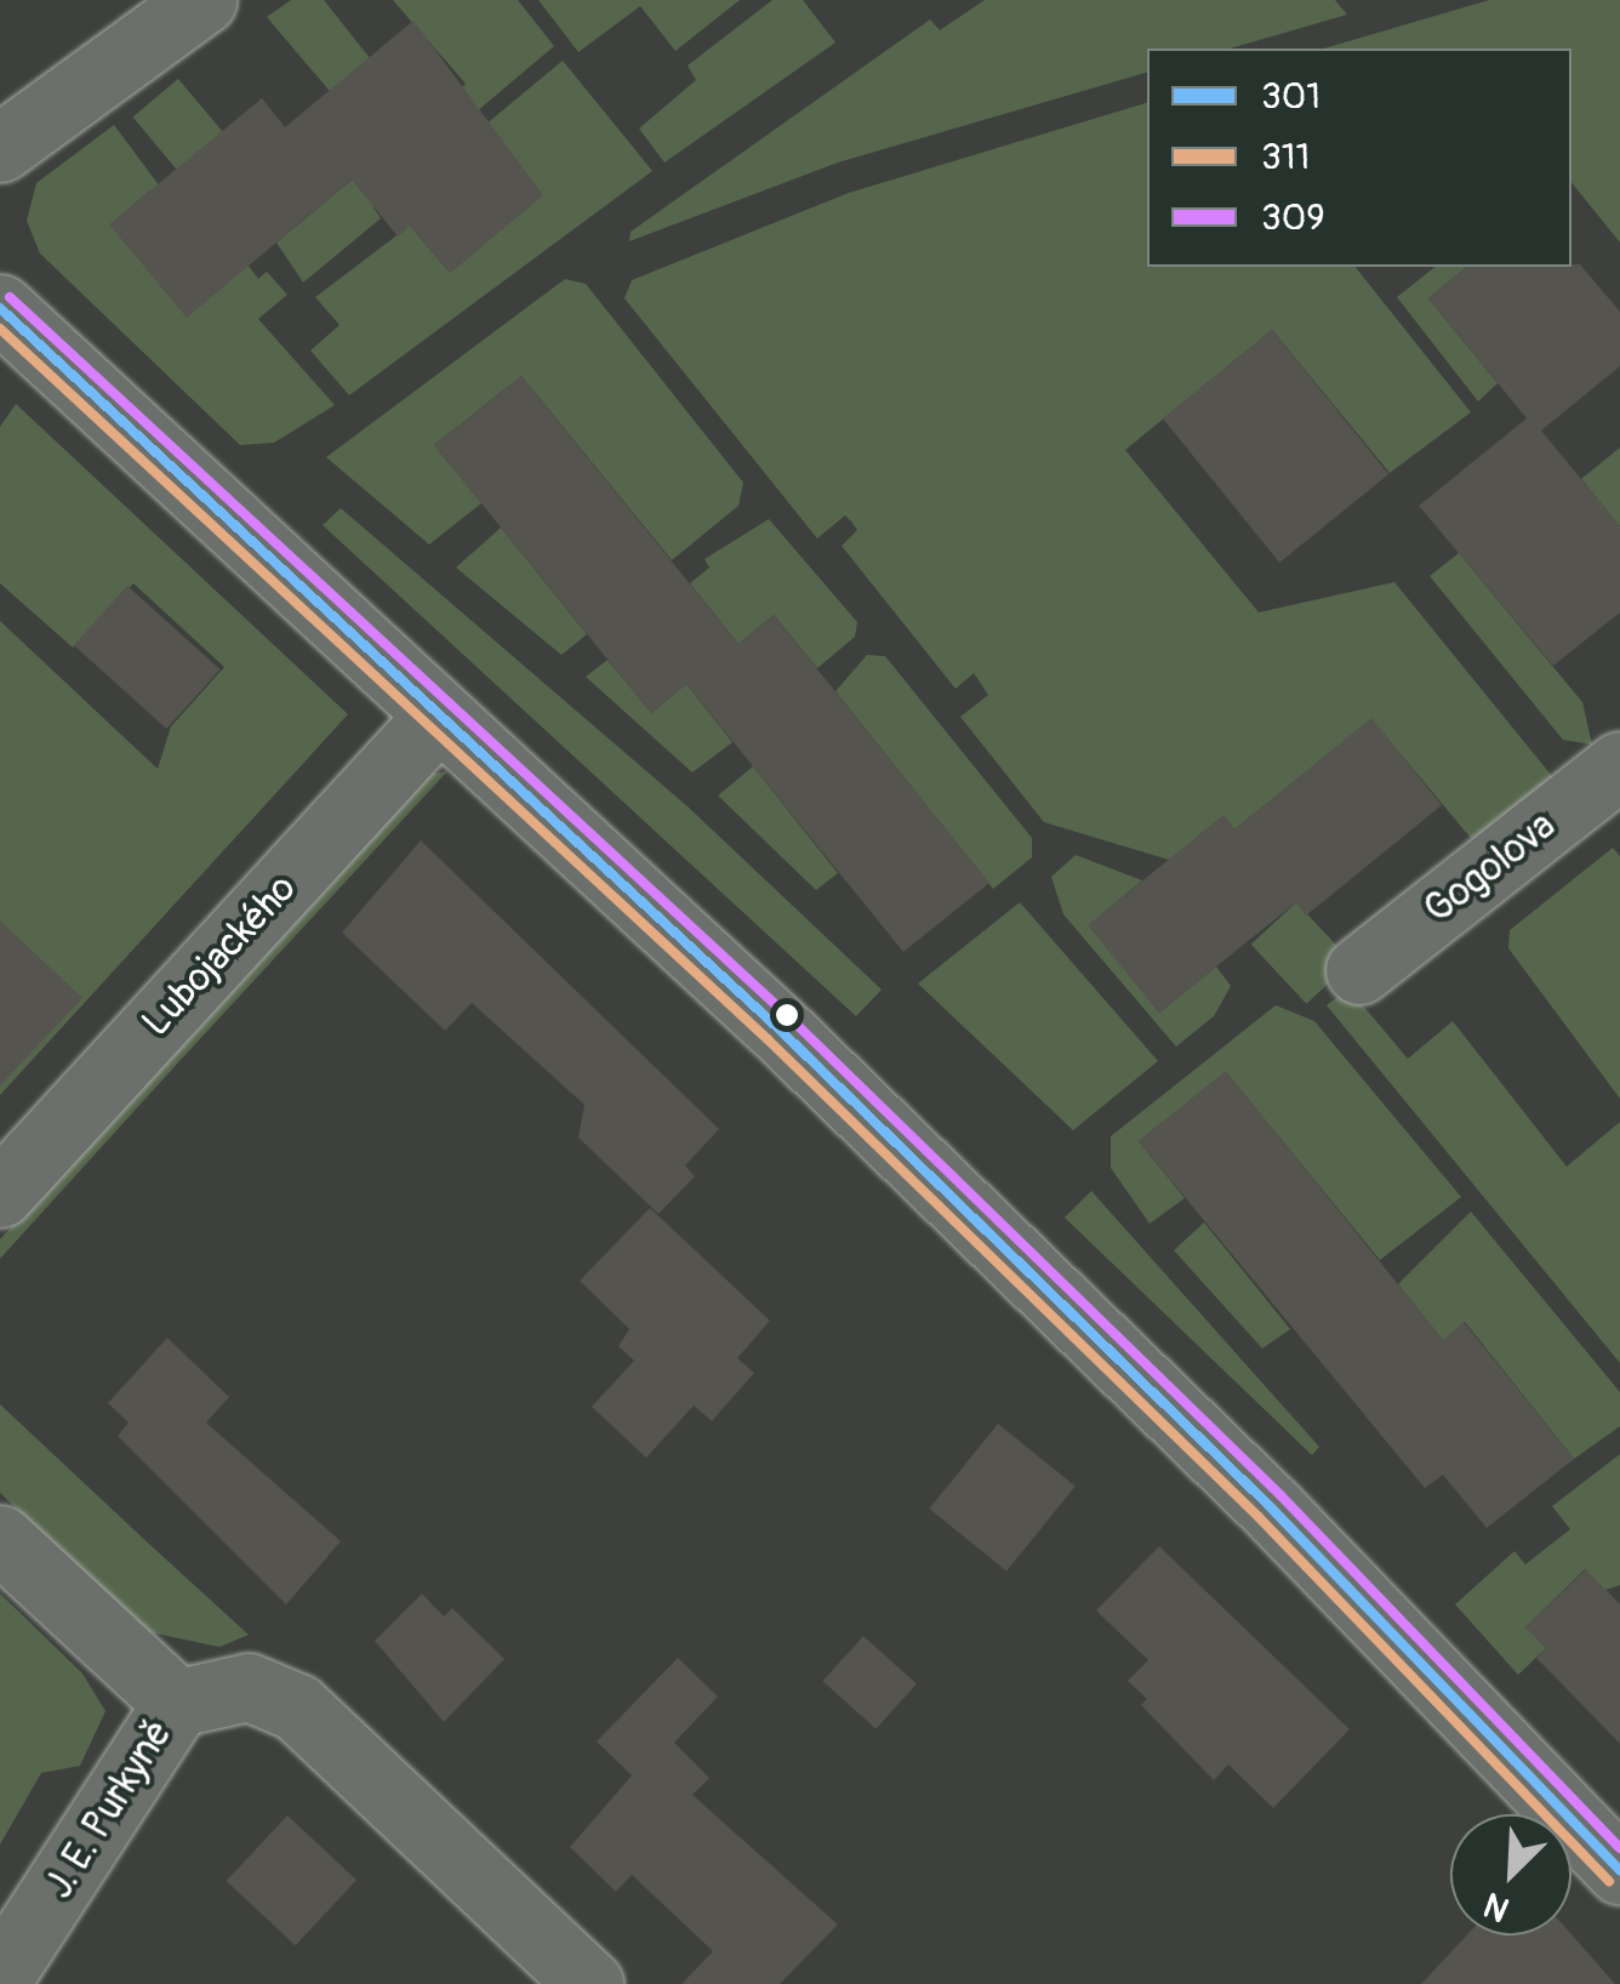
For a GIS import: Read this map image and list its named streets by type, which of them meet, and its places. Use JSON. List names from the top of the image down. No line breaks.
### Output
{"streets":{"street":["Gogolova","Lubojackého","J. E. Purkyně"]},"lines":["transit line 309","transit line 301","transit line 311"],"legend":["301","311","309"],"north":"bottom left"}
